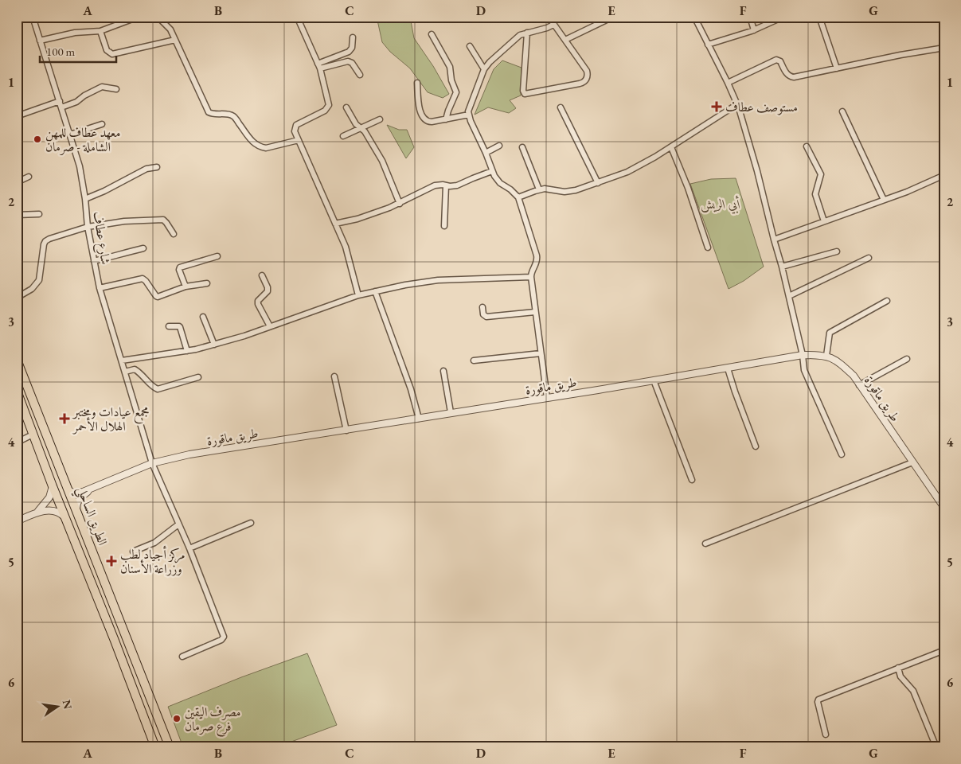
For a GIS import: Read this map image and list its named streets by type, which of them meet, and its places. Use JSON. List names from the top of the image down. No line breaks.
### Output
{"streets":{"highway":["الطريق الساحلي"],"street":["شارع عطاف","طريق ماقورة"]},"crossings":[["شارع عطاف","طريق ماقورة"],["طريق ماقورة","الطريق الساحلي"]],"parks":["أبي الريش"],"places":{"health":["مستوصف عطاف","مجمع عيادات ومختبر الهلال الأحمر","مركز أجياد لطب وزراعة الأسنان"],"other":["معهد عطاف للمهن الشاملة - صرمان","مصرف اليقين فرع صرمان"]},"scale_bar":"100 m","north":"right","grid":{"columns":["A","B","C","D","E","F","G"],"rows":["1","2","3","4","5","6"]}}
